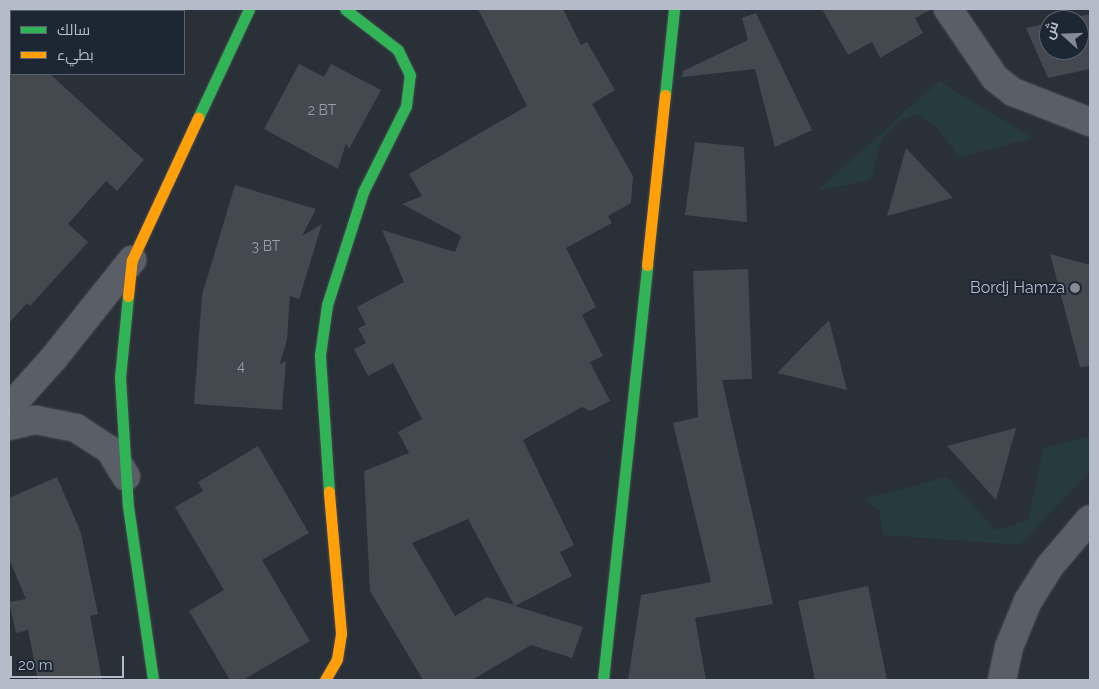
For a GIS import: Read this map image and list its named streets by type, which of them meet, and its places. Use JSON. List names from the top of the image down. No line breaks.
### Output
{"places":["Bordj Hamza"],"house_numbers":["2 BT","3 BT","4"],"legend":["سالك","بطيء"],"scale_bar":"20 m","north":"left"}
